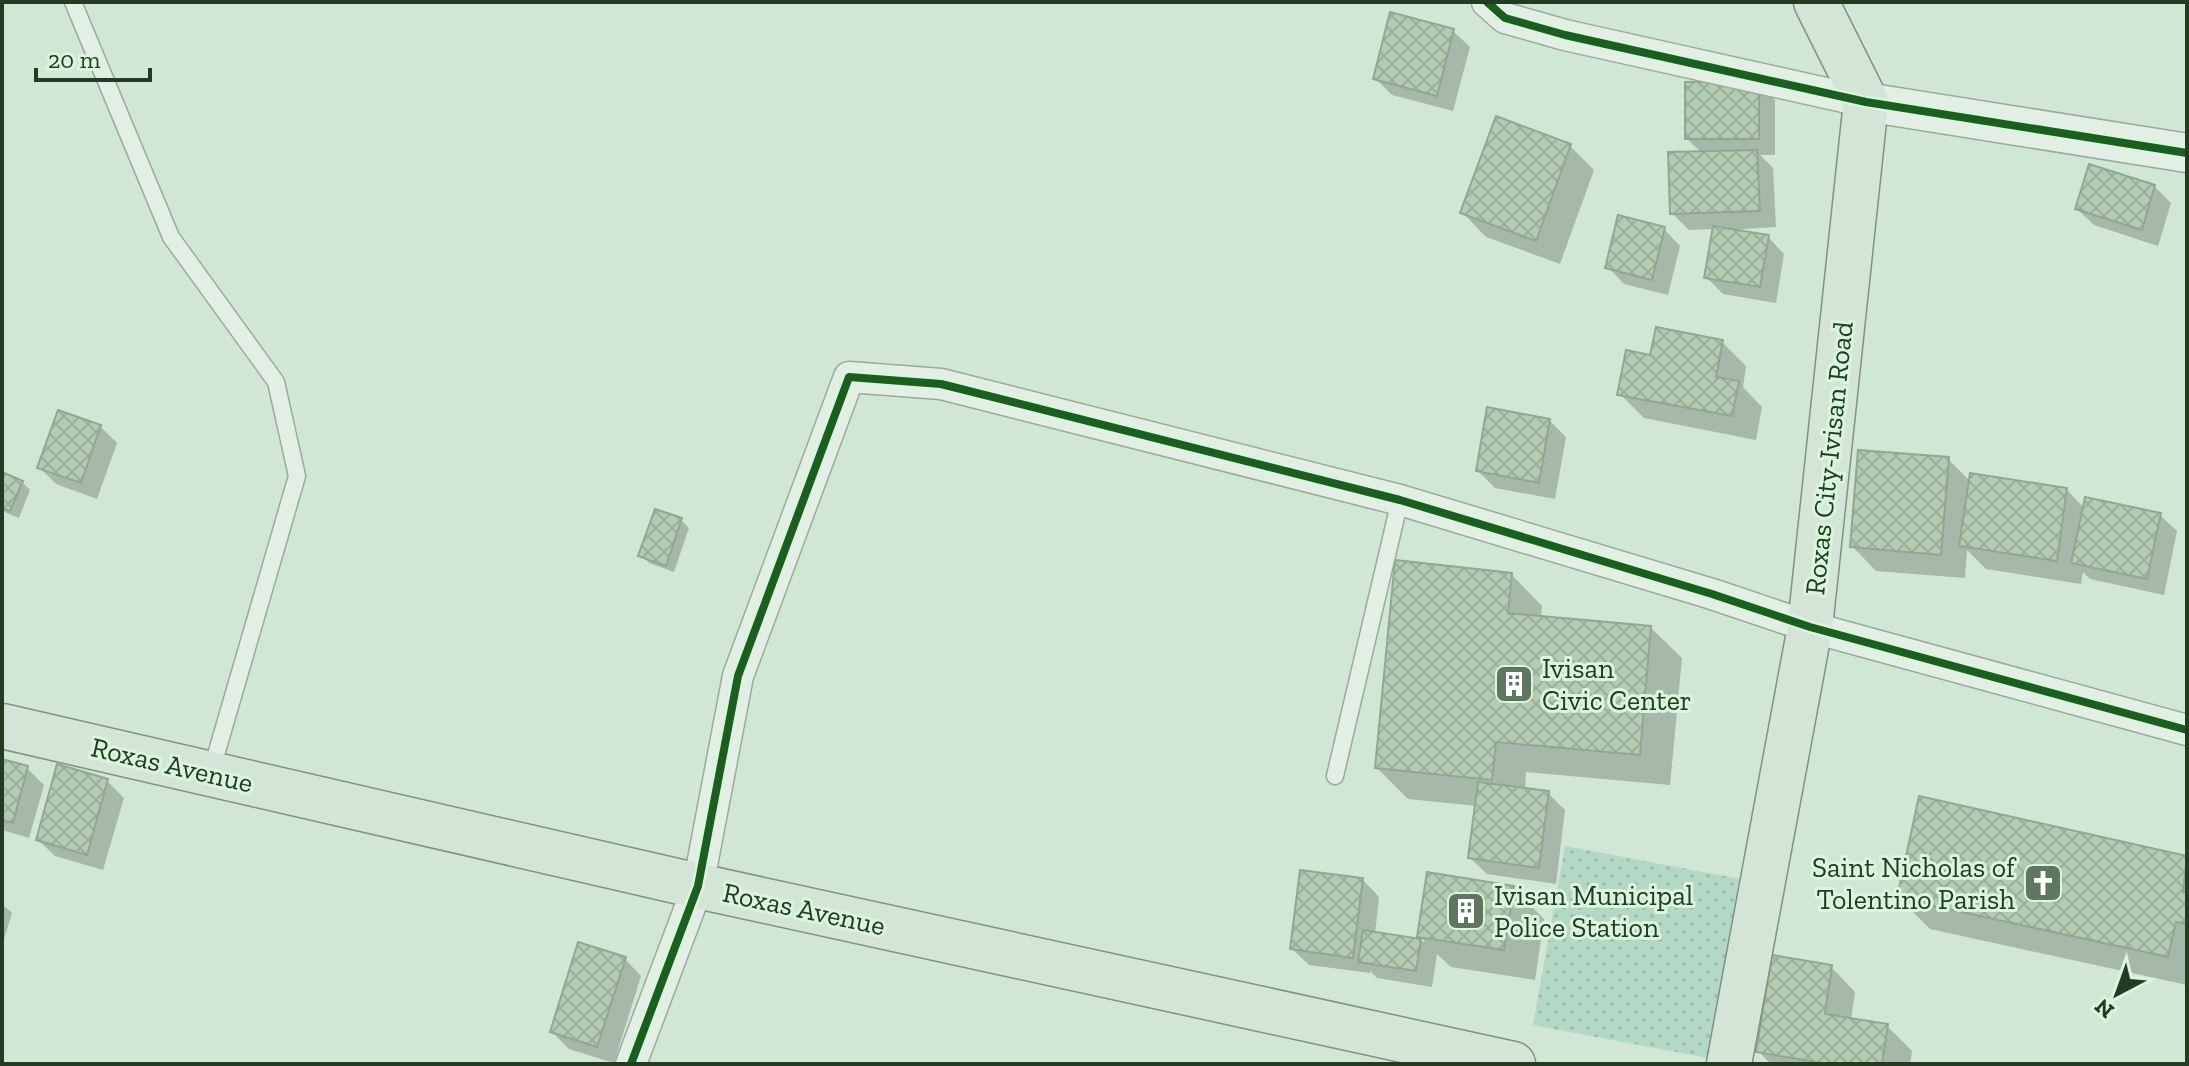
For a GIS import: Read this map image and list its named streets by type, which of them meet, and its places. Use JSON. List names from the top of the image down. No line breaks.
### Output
{"streets":{"main road":["Roxas City-Ivisan Road","Roxas Avenue"]},"places":{"building":["Ivisan Civic Center","Ivisan Municipal Police Station"],"church":["Saint Nicholas of Tolentino Parish"]},"scale_bar":"20 m","north":"bottom left"}
